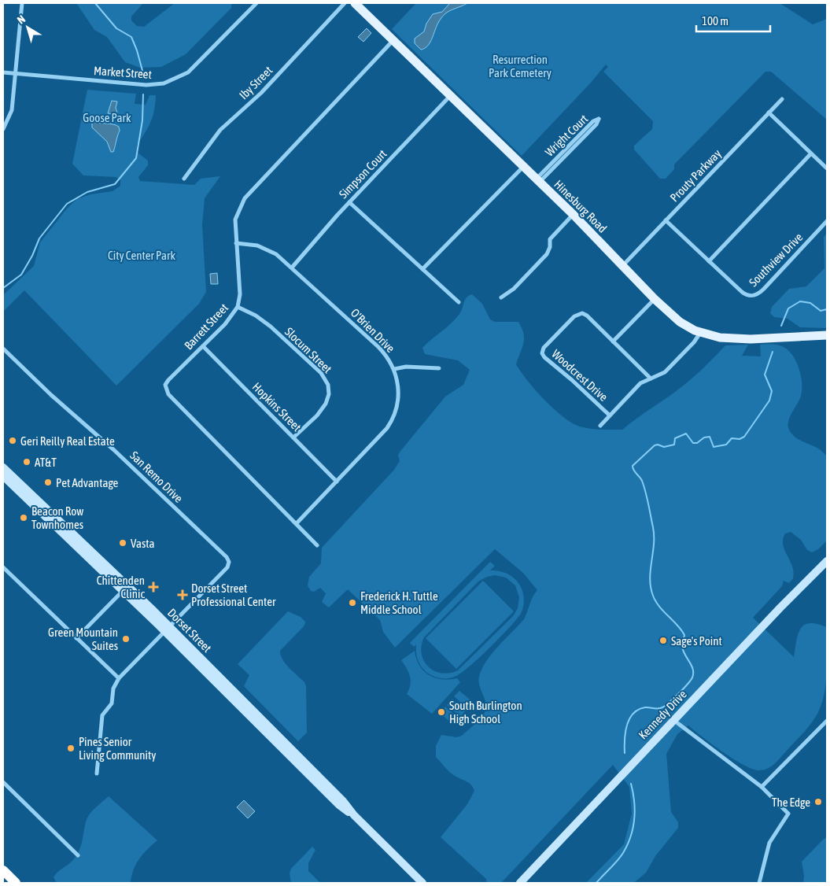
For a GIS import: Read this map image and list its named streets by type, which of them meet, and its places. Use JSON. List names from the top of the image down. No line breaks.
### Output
{"streets":{"main road":["Hinesburg Road","Dorset Street","Kennedy Drive"],"street":["Market Street","Iby Street","Wright Court","Simpson Court","Prouty Parkway","Southview Drive","Barrett Street","O'Brien Drive","Slocum Street","Woodcrest Drive","Hopkins Street","San Remo Drive"]},"crossings":[["Wright Court","Hinesburg Road"],["Simpson Court","Hinesburg Road"],["Simpson Court","O'Brien Drive"],["Prouty Parkway","Hinesburg Road"],["Prouty Parkway","Southview Drive"],["Hinesburg Road","Barrett Street"],["Barrett Street","O'Brien Drive"],["Barrett Street","Slocum Street"],["Barrett Street","Hopkins Street"],["O'Brien Drive","Hopkins Street"],["Slocum Street","Hopkins Street"],["San Remo Drive","Dorset Street"]],"parks":["Resurrection Park Cemetery","Goose Park","City Center Park"],"places":{"other":["Geri Reilly Real Estate","AT&T","Pet Advantage","Beacon Row Townhomes","Vasta","Frederick H. Tuttle Middle School","Green Mountain Suites","Sage's Point","South Burlington High School","Pines Senior Living Community","The Edge"],"health":["Chittenden Clinic","Dorset Street Professional Center"]},"scale_bar":"100 m","north":"top left"}
